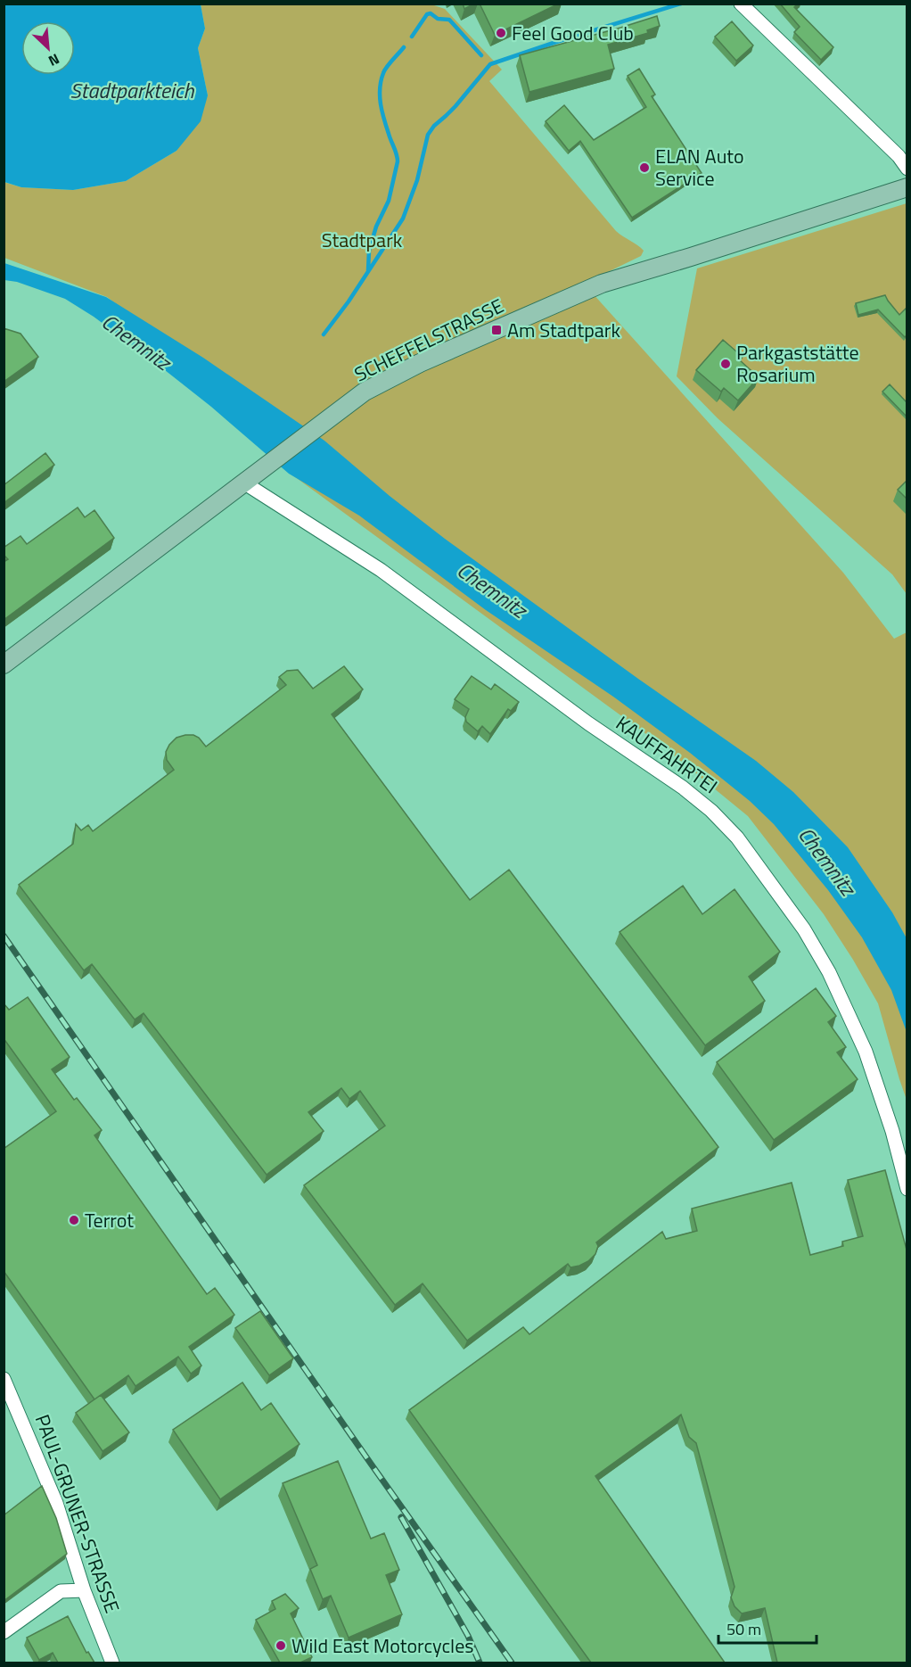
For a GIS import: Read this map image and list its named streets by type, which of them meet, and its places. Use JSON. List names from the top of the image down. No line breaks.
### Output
{"streets":{"main road":["SCHEFFELSTRASSE"],"street":["KAUFFAHRTEI","PAUL-GRUNER-STRASSE"]},"crossings":[["SCHEFFELSTRASSE","KAUFFAHRTEI"]],"water":["Stadtparkteich","Chemnitz"],"parks":["Stadtpark"],"places":{"other":["Feel Good Club","ELAN Auto Service","Parkgaststätte Rosarium","Terrot","Wild East Motorcycles"],"transit":["Am Stadtpark"]},"scale_bar":"50 m","north":"bottom right"}
